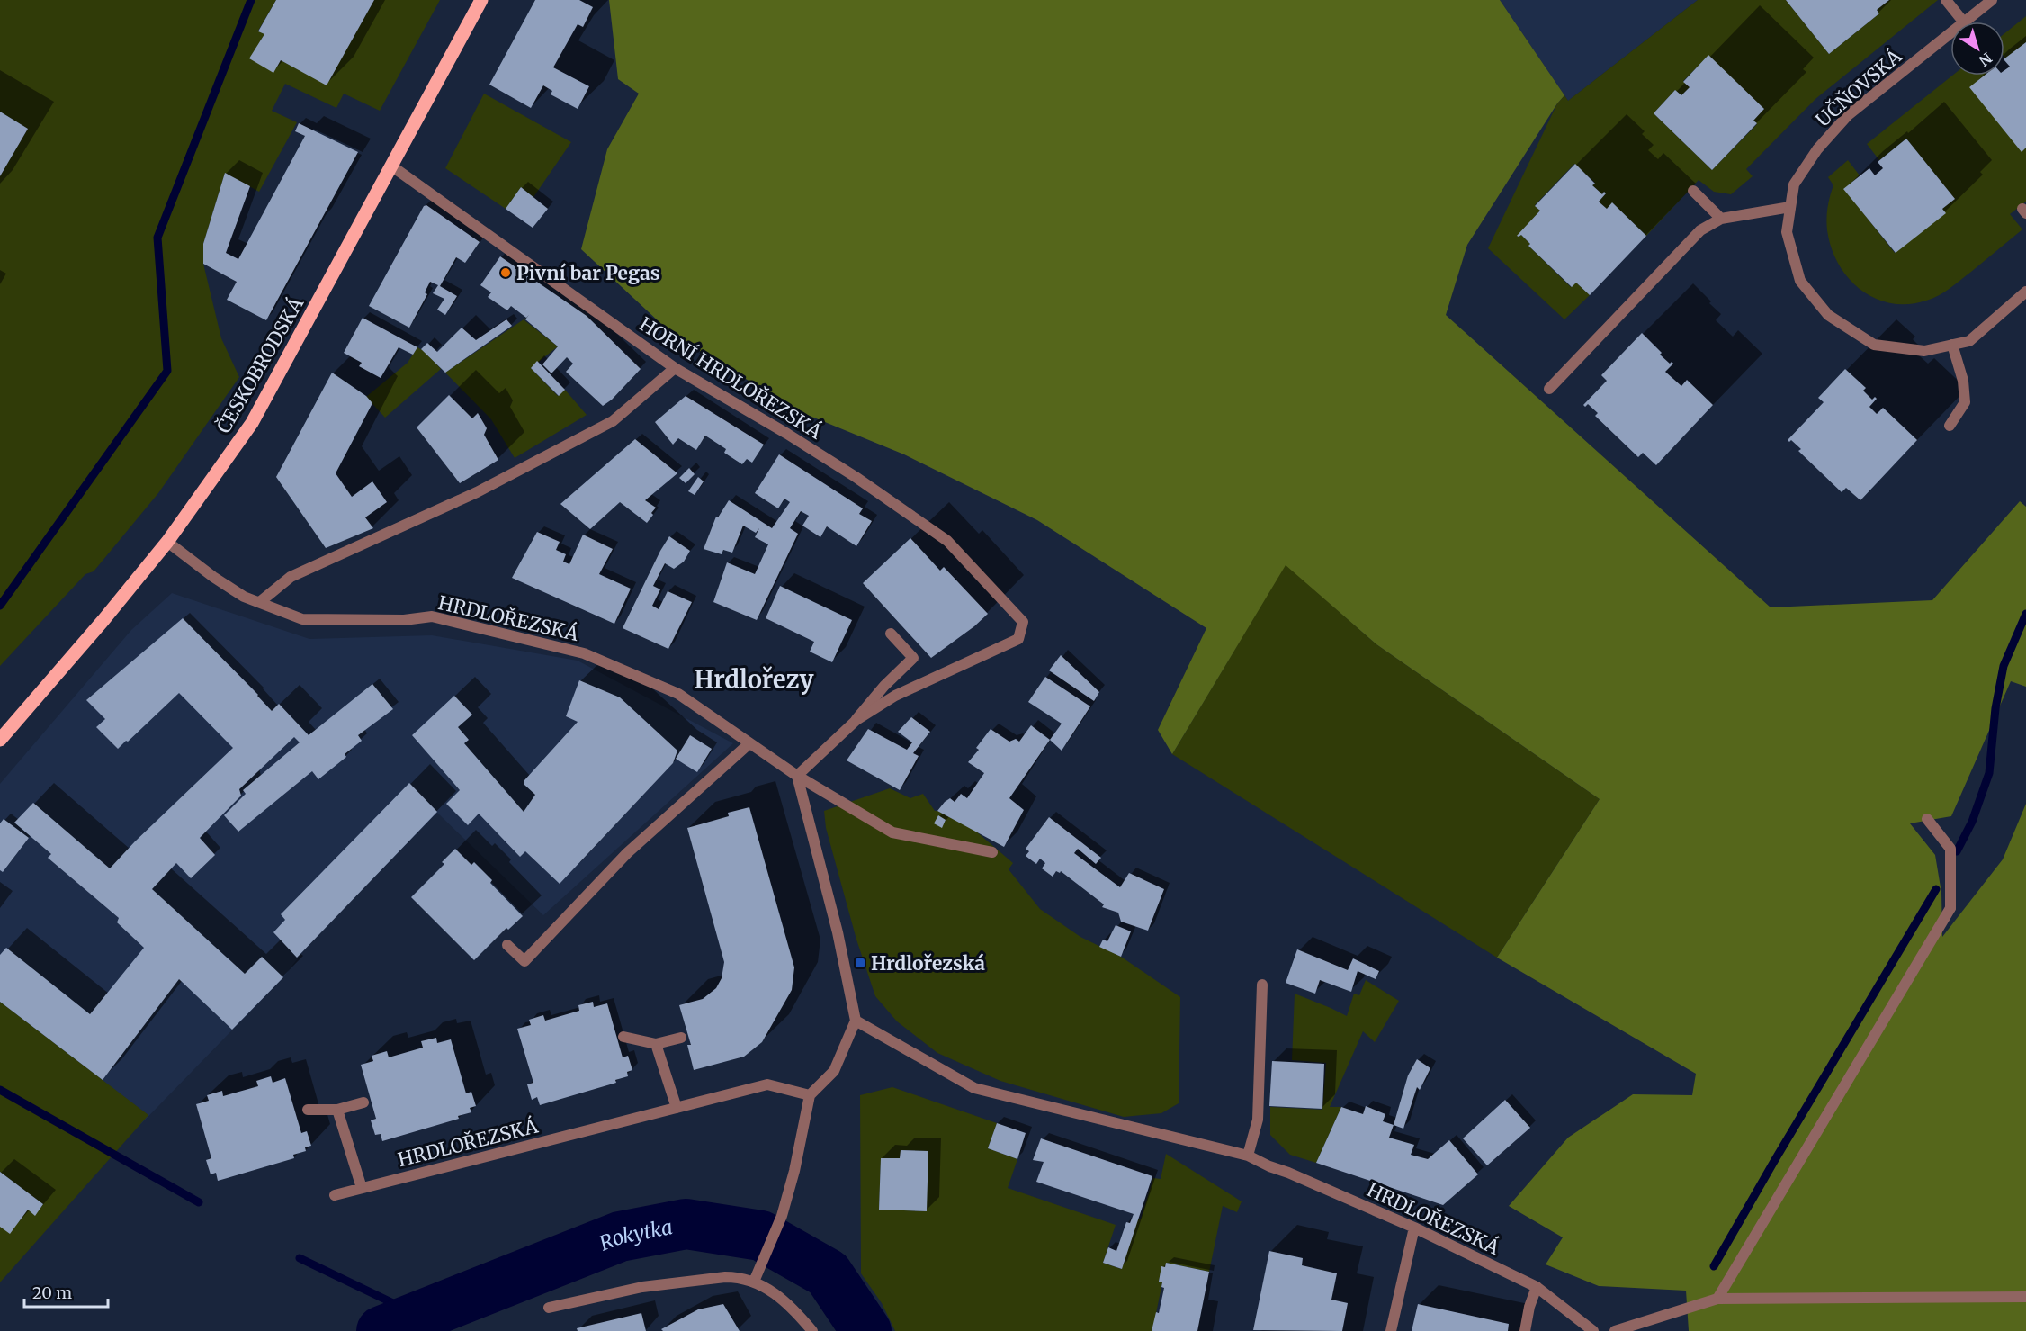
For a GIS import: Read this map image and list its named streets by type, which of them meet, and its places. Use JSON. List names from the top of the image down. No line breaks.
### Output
{"streets":{"main road":["ČESKOBRODSKÁ"],"street":["UČŇOVSKÁ","HORNÍ HRDLOŘEZSKÁ","HRDLOŘEZSKÁ"]},"crossings":[["ČESKOBRODSKÁ","HORNÍ HRDLOŘEZSKÁ"],["ČESKOBRODSKÁ","HRDLOŘEZSKÁ"]],"districts":["Hrdlořezy"],"water":["Rokytka"],"places":{"other":["Pivní bar Pegas"],"transit":["Hrdlořezská"]},"scale_bar":"20 m","north":"bottom right"}
